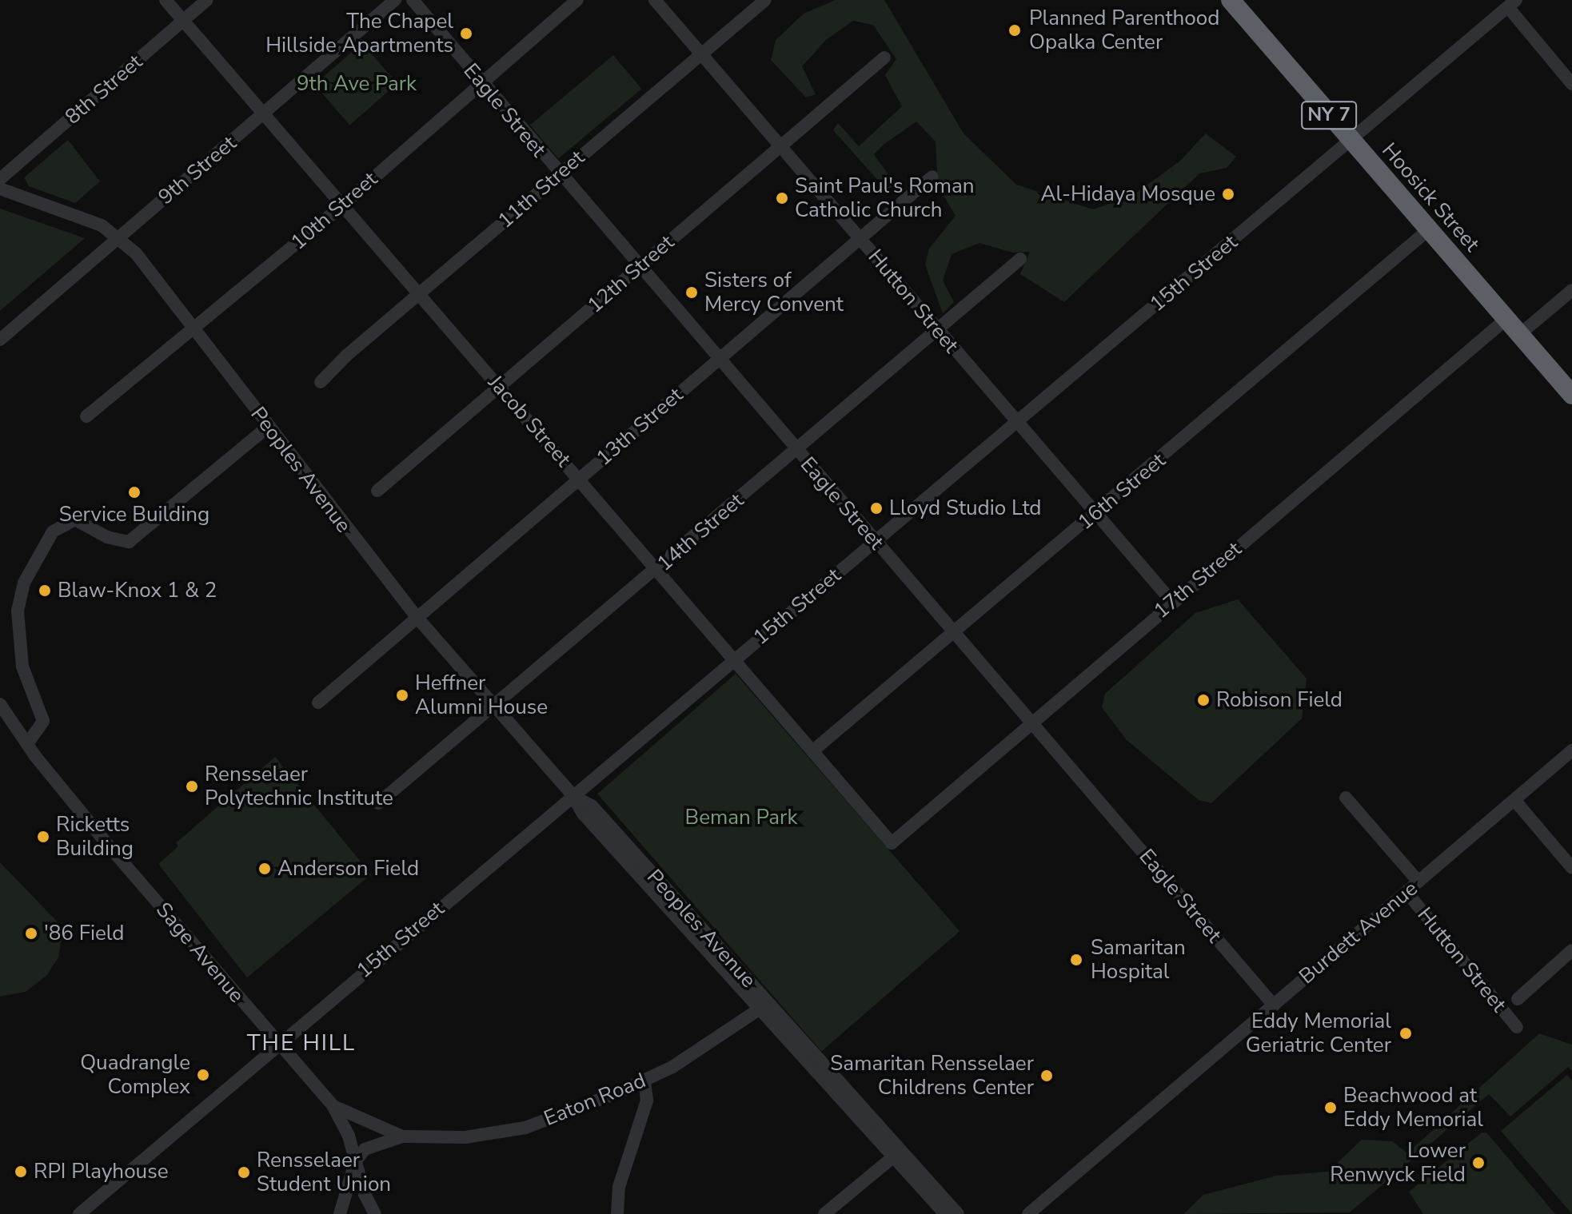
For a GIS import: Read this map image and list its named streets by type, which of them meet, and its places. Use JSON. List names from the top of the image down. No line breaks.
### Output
{"streets":{"highway":["NY 7","Hoosick Street"],"street":["8th Street","Eagle Street","9th Street","11th Street","10th Street","15th Street","12th Street","Hutton Street","Jacob Street","13th Street","Peoples Avenue","16th Street","14th Street","17th Street","Burdett Avenue","Sage Avenue","Eaton Road"]},"crossings":[["8th Street","Jacob Street"],["Eagle Street","11th Street"],["Eagle Street","10th Street"],["Eagle Street","15th Street"],["Eagle Street","12th Street"],["Eagle Street","13th Street"],["Eagle Street","16th Street"],["Eagle Street","14th Street"],["Eagle Street","17th Street"],["Eagle Street","Burdett Avenue"],["9th Street","Jacob Street"],["9th Street","Peoples Avenue"],["11th Street","Hutton Street"],["11th Street","Jacob Street"],["Hoosick Street","15th Street"],["Hoosick Street","16th Street"],["Hoosick Street","17th Street"],["10th Street","Jacob Street"],["10th Street","Peoples Avenue"],["15th Street","Hutton Street"],["15th Street","Jacob Street"],["15th Street","Peoples Avenue"],["15th Street","Sage Avenue"],["12th Street","Hutton Street"],["12th Street","Jacob Street"],["Hutton Street","13th Street"],["Hutton Street","16th Street"],["Hutton Street","14th Street"],["Hutton Street","17th Street"],["Hutton Street","Burdett Avenue"],["Jacob Street","13th Street"],["Jacob Street","16th Street"],["Jacob Street","14th Street"],["Jacob Street","17th Street"],["13th Street","Peoples Avenue"],["Peoples Avenue","14th Street"],["Peoples Avenue","Eaton Road"],["Sage Avenue","Eaton Road"]],"districts":["THE HILL"],"parks":["9th Ave Park","Beman Park"],"places":["Planned Parenthood Opalka Center","The Chapel Hillside Apartments","Al-Hidaya Mosque","Saint Paul's Roman Catholic Church","Sisters of Mercy Convent","Service Building","Lloyd Studio Ltd","Blaw-Knox 1 & 2","Heffner Alumni House","Robison Field","Rensselaer Polytechnic Institute","Ricketts Building","Anderson Field","'86 Field","Samaritan Hospital","Eddy Memorial Geriatric Center","Quadrangle Complex","Samaritan Rensselaer Childrens Center","Beachwood at Eddy Memorial","Lower Renwyck Field","RPI Playhouse","Rensselaer Student Union"]}
